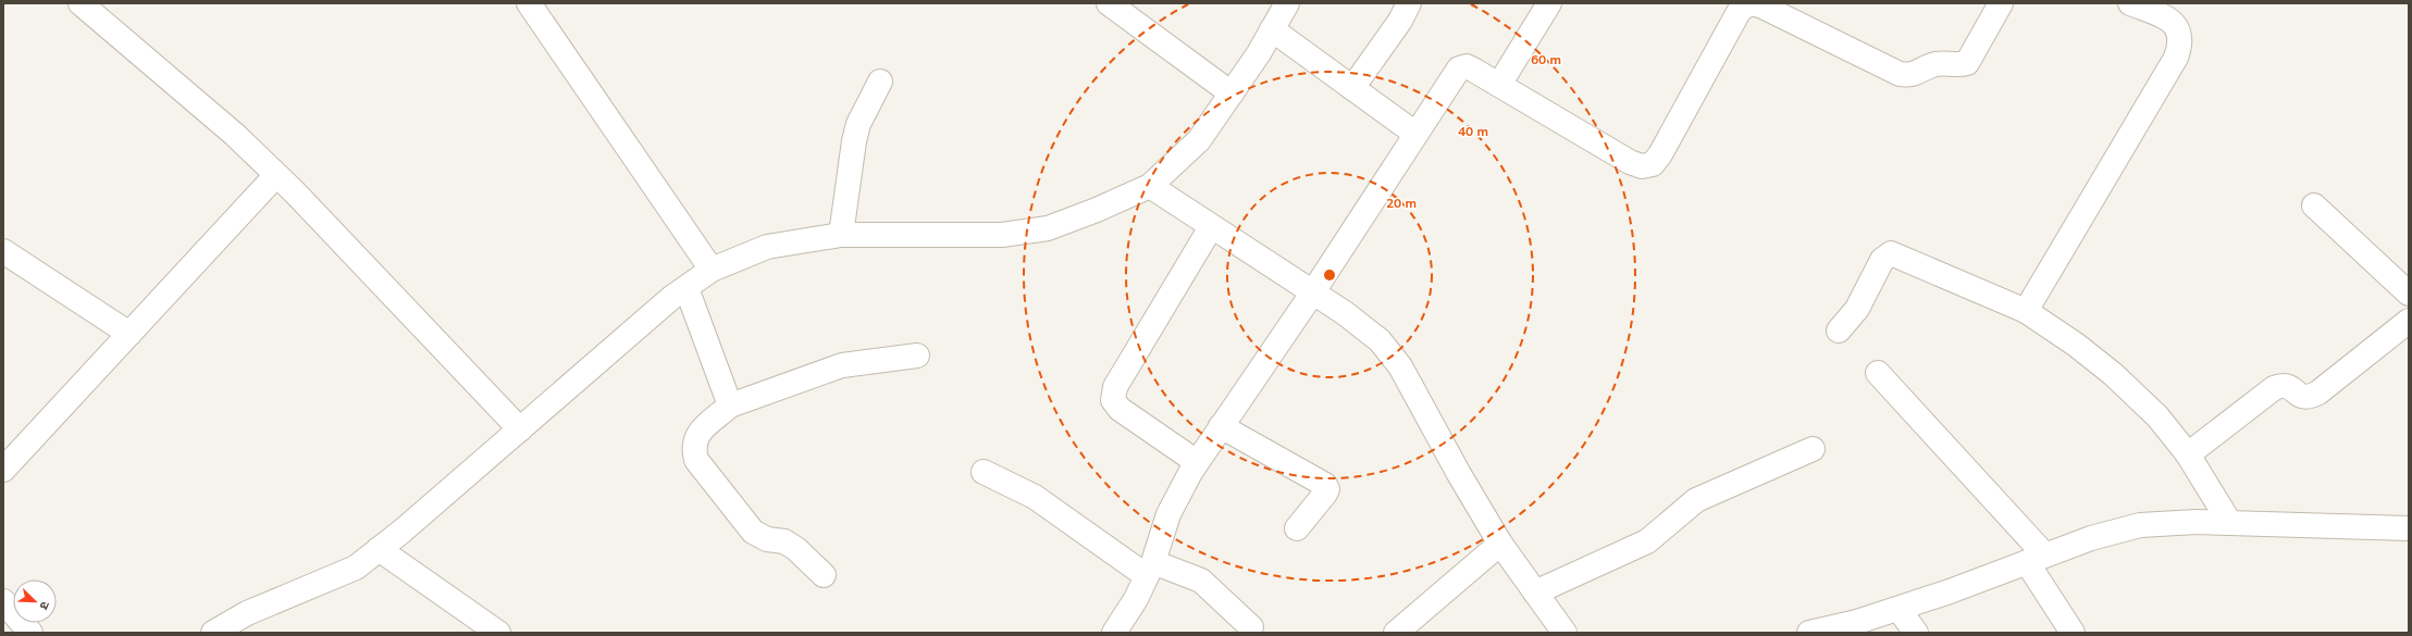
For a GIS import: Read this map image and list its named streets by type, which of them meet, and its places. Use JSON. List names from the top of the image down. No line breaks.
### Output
{"north":"bottom right","rings":["60 m","40 m","20 m"]}
